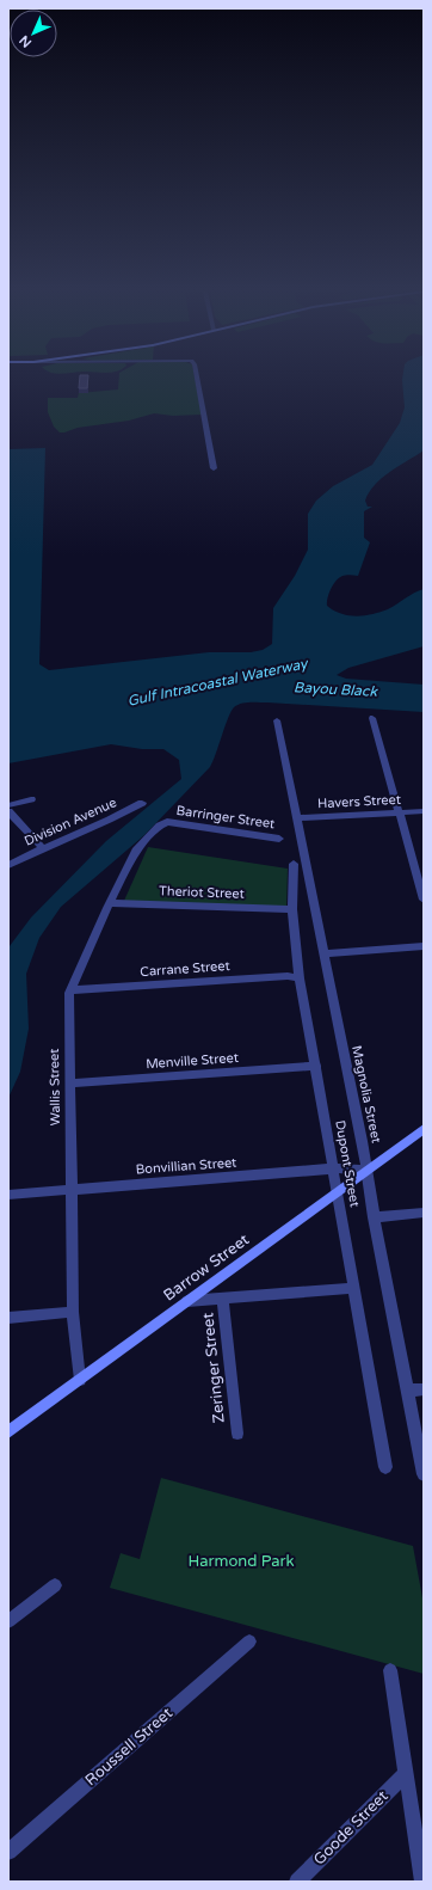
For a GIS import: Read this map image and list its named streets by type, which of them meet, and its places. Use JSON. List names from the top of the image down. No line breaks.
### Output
{"streets":{"main road":["Barrow Street"],"street":["Havers Street","Barringer Street","Division Avenue","Theriot Street","Carrane Street","Menville Street","Wallis Street","Magnolia Street","Dupont Street","Bonvillian Street","Zeringer Street","Roussell Street","Goode Street"]},"crossings":[["Havers Street","Magnolia Street"],["Barringer Street","Wallis Street"],["Theriot Street","Wallis Street"],["Theriot Street","Dupont Street"],["Carrane Street","Wallis Street"],["Carrane Street","Dupont Street"],["Menville Street","Wallis Street"],["Menville Street","Dupont Street"],["Wallis Street","Bonvillian Street"],["Wallis Street","Barrow Street"],["Magnolia Street","Bonvillian Street"],["Magnolia Street","Barrow Street"],["Dupont Street","Bonvillian Street"],["Dupont Street","Barrow Street"],["Bonvillian Street","Barrow Street"]],"water":["Gulf Intracoastal Waterway","Bayou Black"],"parks":["Harmond Park"],"north":"bottom left"}
